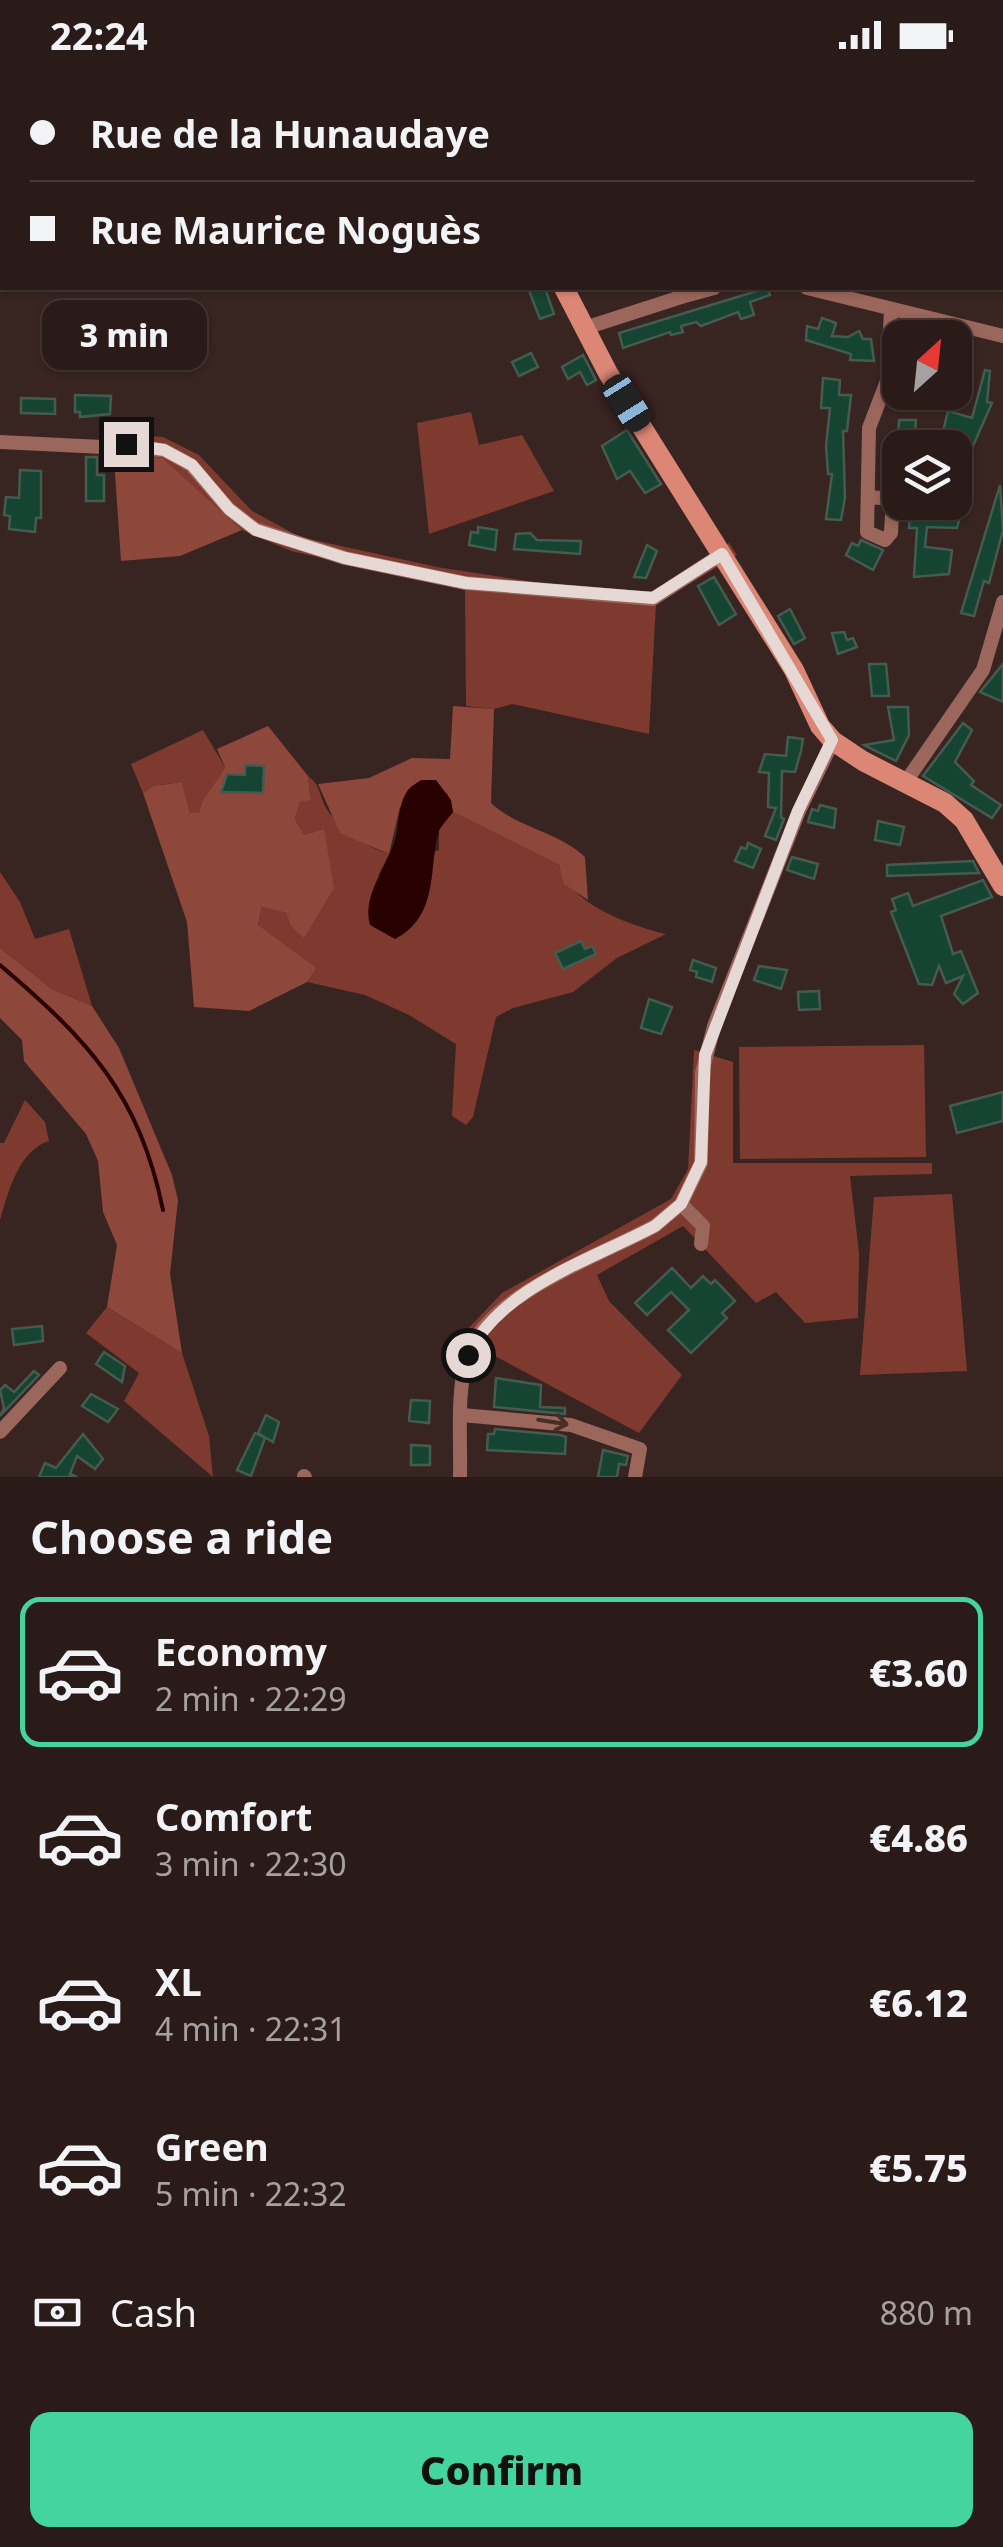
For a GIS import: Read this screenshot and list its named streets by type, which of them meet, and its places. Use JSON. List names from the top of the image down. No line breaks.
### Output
{"north":"top right","page":{"status":"22:24","banner":["Rue de la Hunaudaye","Rue Maurice Noguès"],"bubble":"3 min","heading":"Choose a ride","list":[{"name":"Economy","note":"2 min · 22:29","value":"€3.60"},{"name":"Comfort","note":"3 min · 22:30","value":"€4.86"},{"name":"XL","note":"4 min · 22:31","value":"€6.12"},{"name":"Green","note":"5 min · 22:32","value":"€5.75"}],"pay":["Cash","880 m"],"buttons":"Confirm"}}
